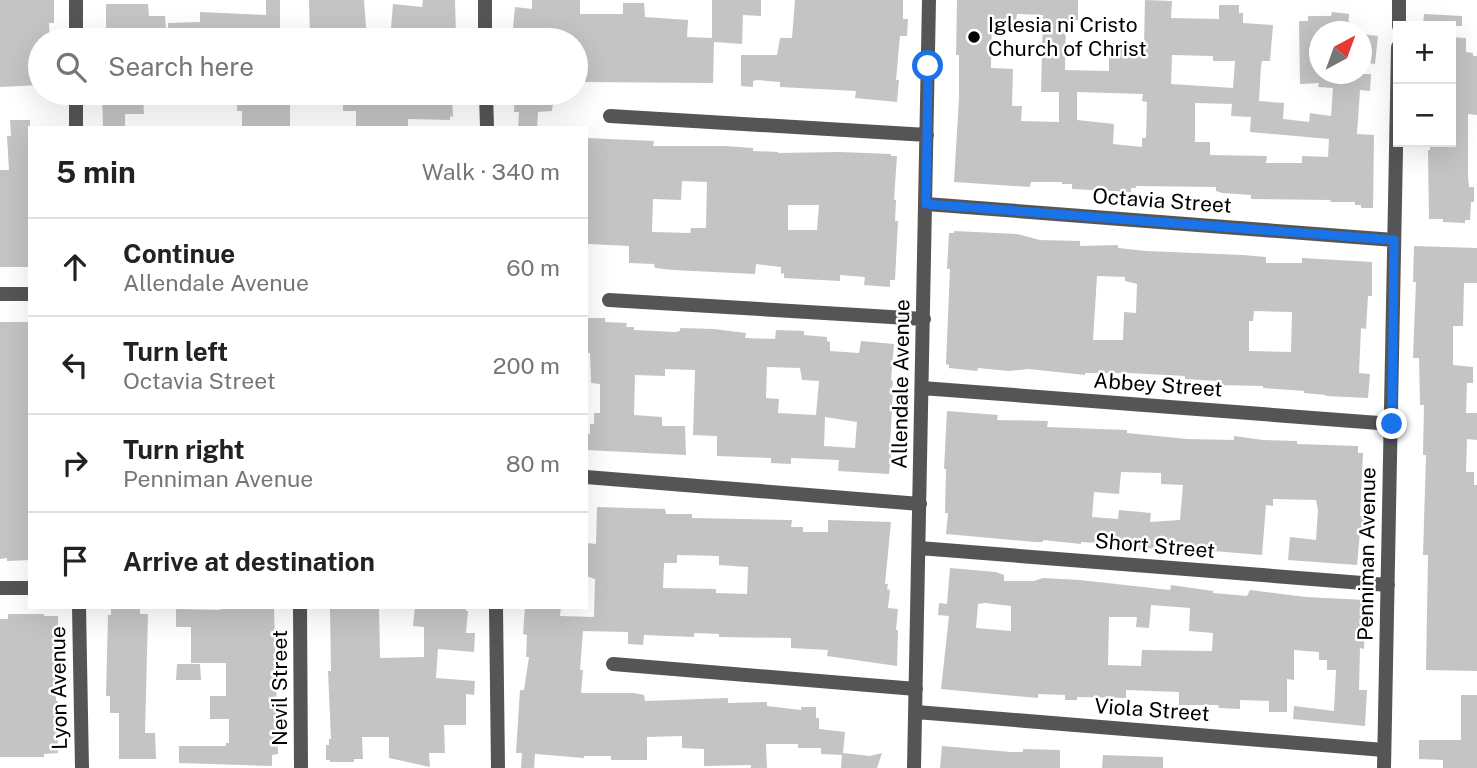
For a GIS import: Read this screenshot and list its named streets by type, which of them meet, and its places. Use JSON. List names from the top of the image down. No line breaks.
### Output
{"streets":{"street":["Octavia Street","Allendale Avenue","Abbey Street","Short Street","Penniman Avenue","Lyon Avenue","Nevil Street","Viola Street"]},"crossings":[["Octavia Street","Allendale Avenue"],["Octavia Street","Penniman Avenue"],["Allendale Avenue","Abbey Street"],["Allendale Avenue","Short Street"],["Allendale Avenue","Viola Street"],["Abbey Street","Penniman Avenue"],["Short Street","Penniman Avenue"],["Penniman Avenue","Viola Street"]],"places":["Iglesia ni Cristo Church of Christ"],"north":"top right","page":{"map_buttons":["+","−"],"search":"Search here","heading":["5 min","Walk · 340 m"],"list":[["Continue","Allendale Avenue","60 m"],["Turn left","Octavia Street","200 m"],["Turn right","Penniman Avenue","80 m"],"Arrive at destination"]}}
